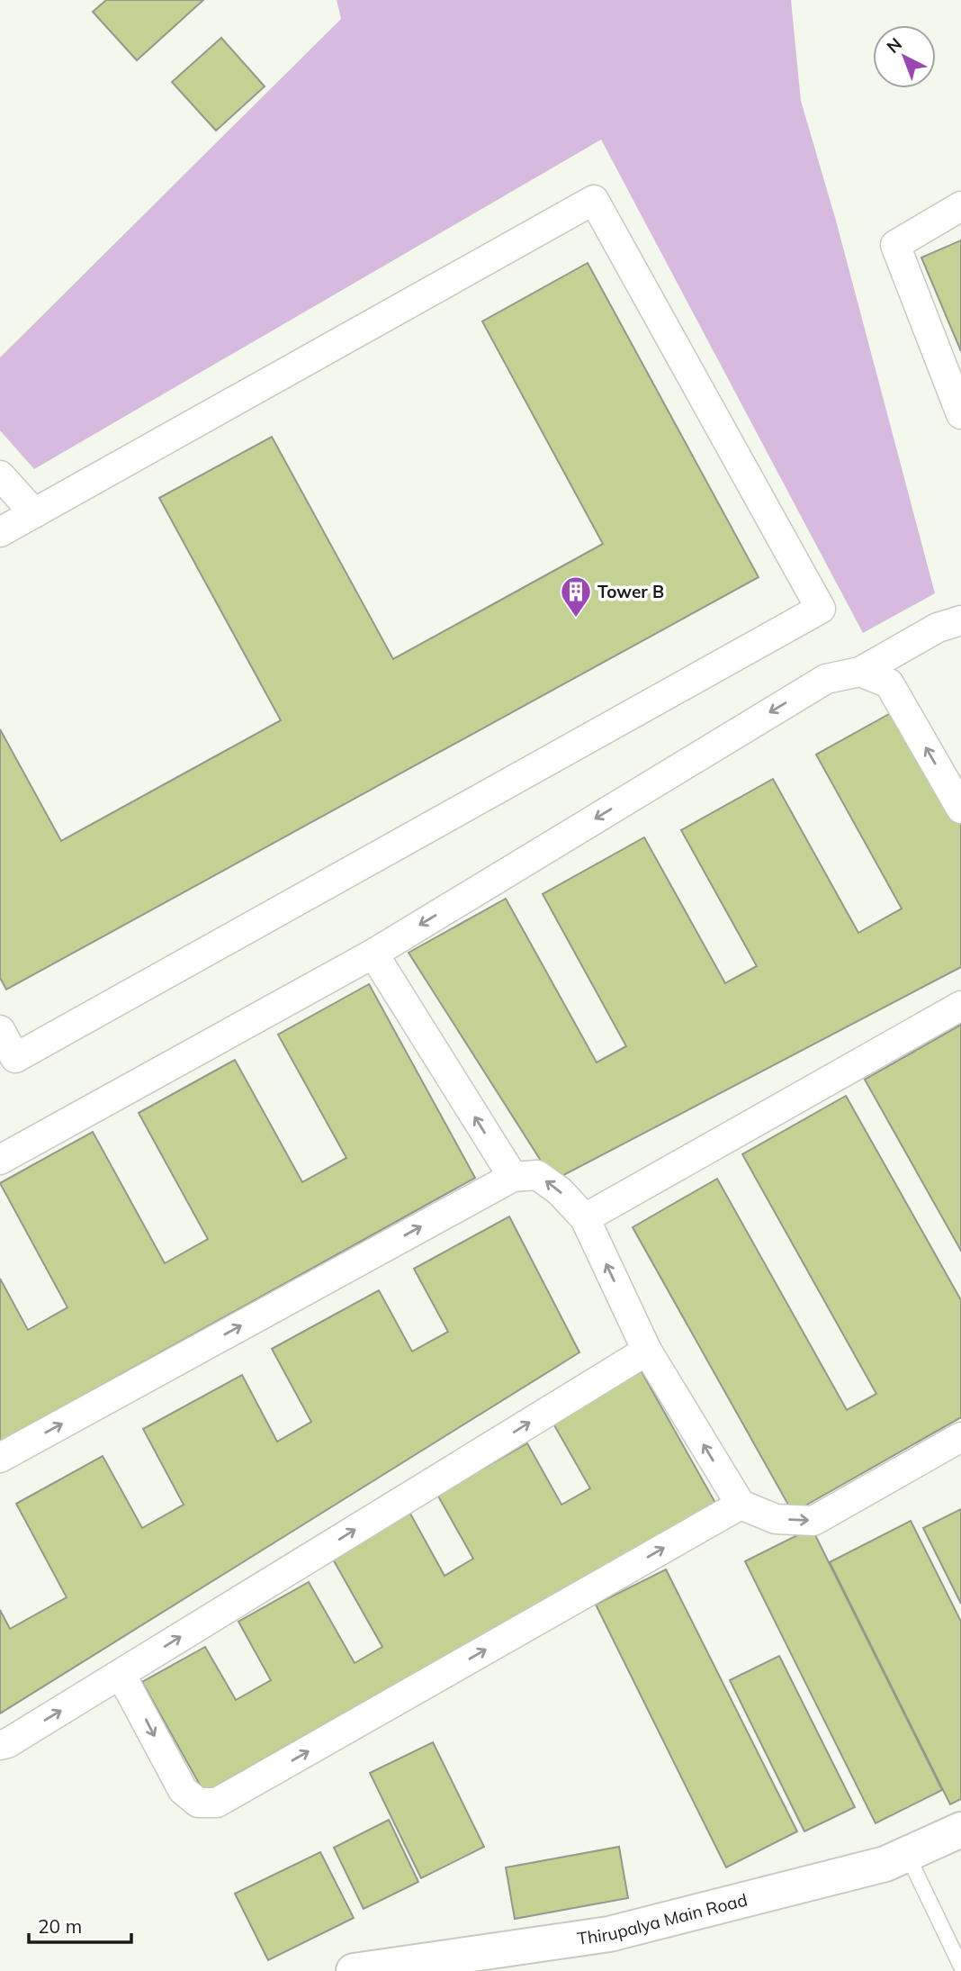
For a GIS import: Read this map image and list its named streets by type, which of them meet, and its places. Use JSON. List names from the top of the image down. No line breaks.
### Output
{"streets":{"street":["Thirupalya Main Road"]},"places":{"building":["Tower B"]},"scale_bar":"20 m","north":"top left"}
